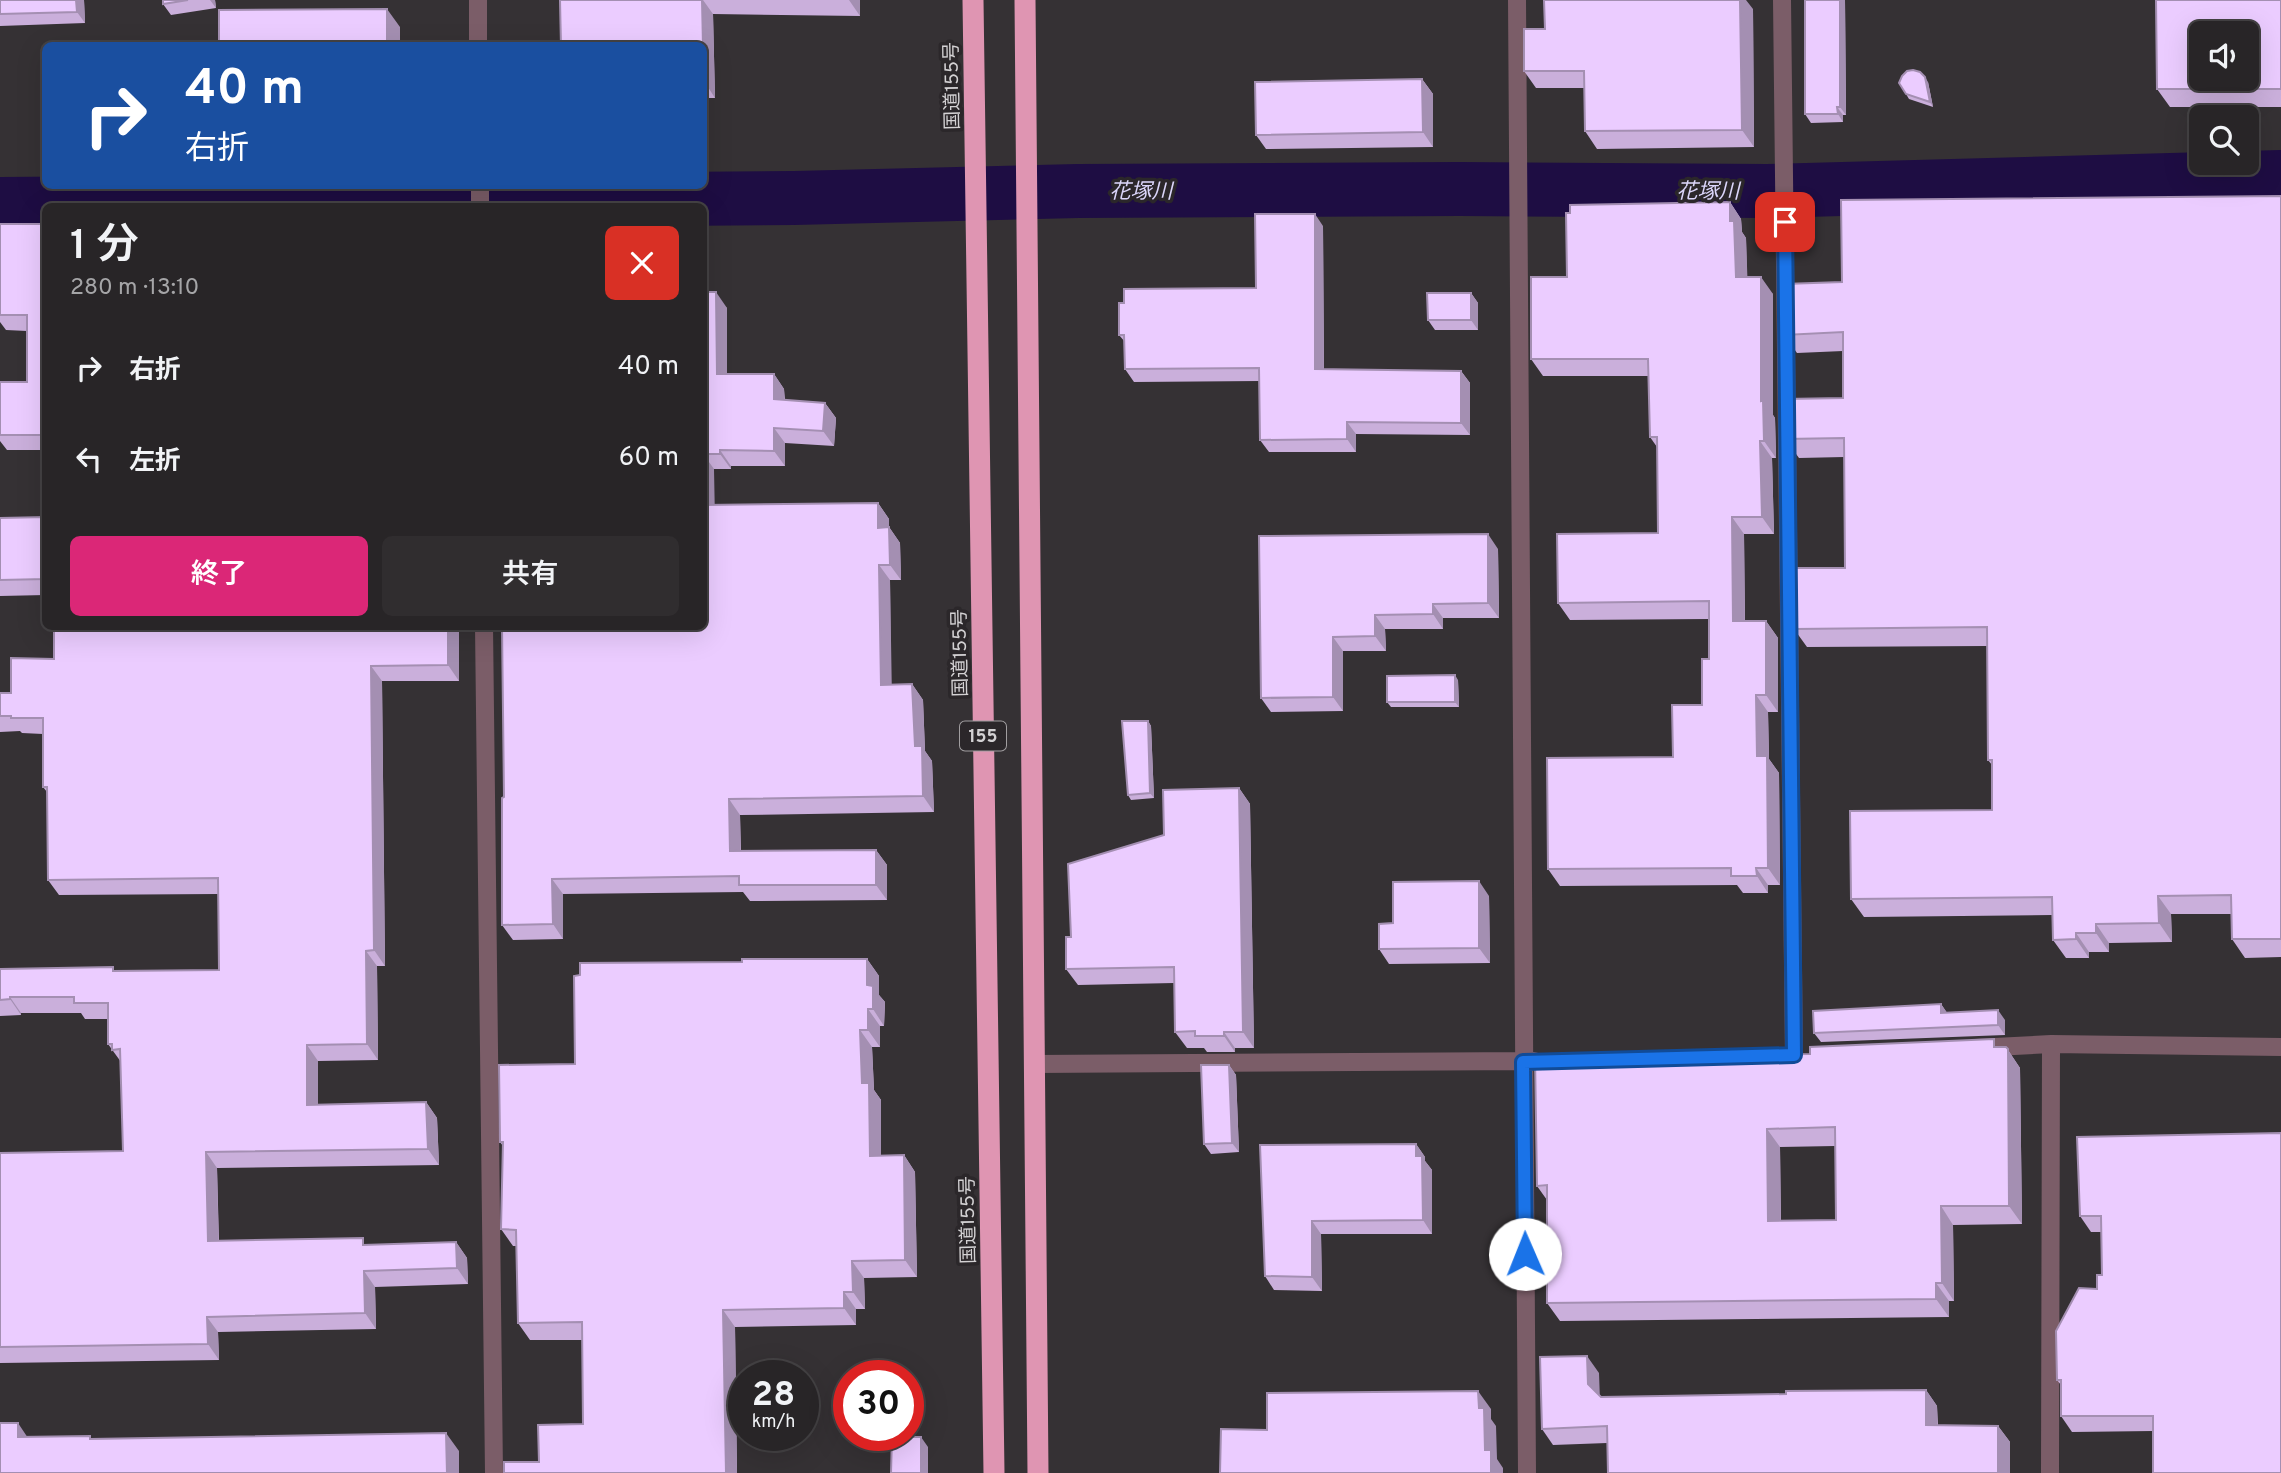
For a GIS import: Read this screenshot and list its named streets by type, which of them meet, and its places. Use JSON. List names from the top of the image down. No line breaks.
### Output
{"streets":{"highway":["国道155号","155"]},"water":["花塚川"],"page":{"turn":["40 m","右折"],"heading":["1 分","280 m · 13:10"],"list":[{"name":"右折","value":"40 m"},{"name":"左折","value":"60 m"}],"buttons":["終了","共有"],"speed":"28 km/h","limit":"30"}}
